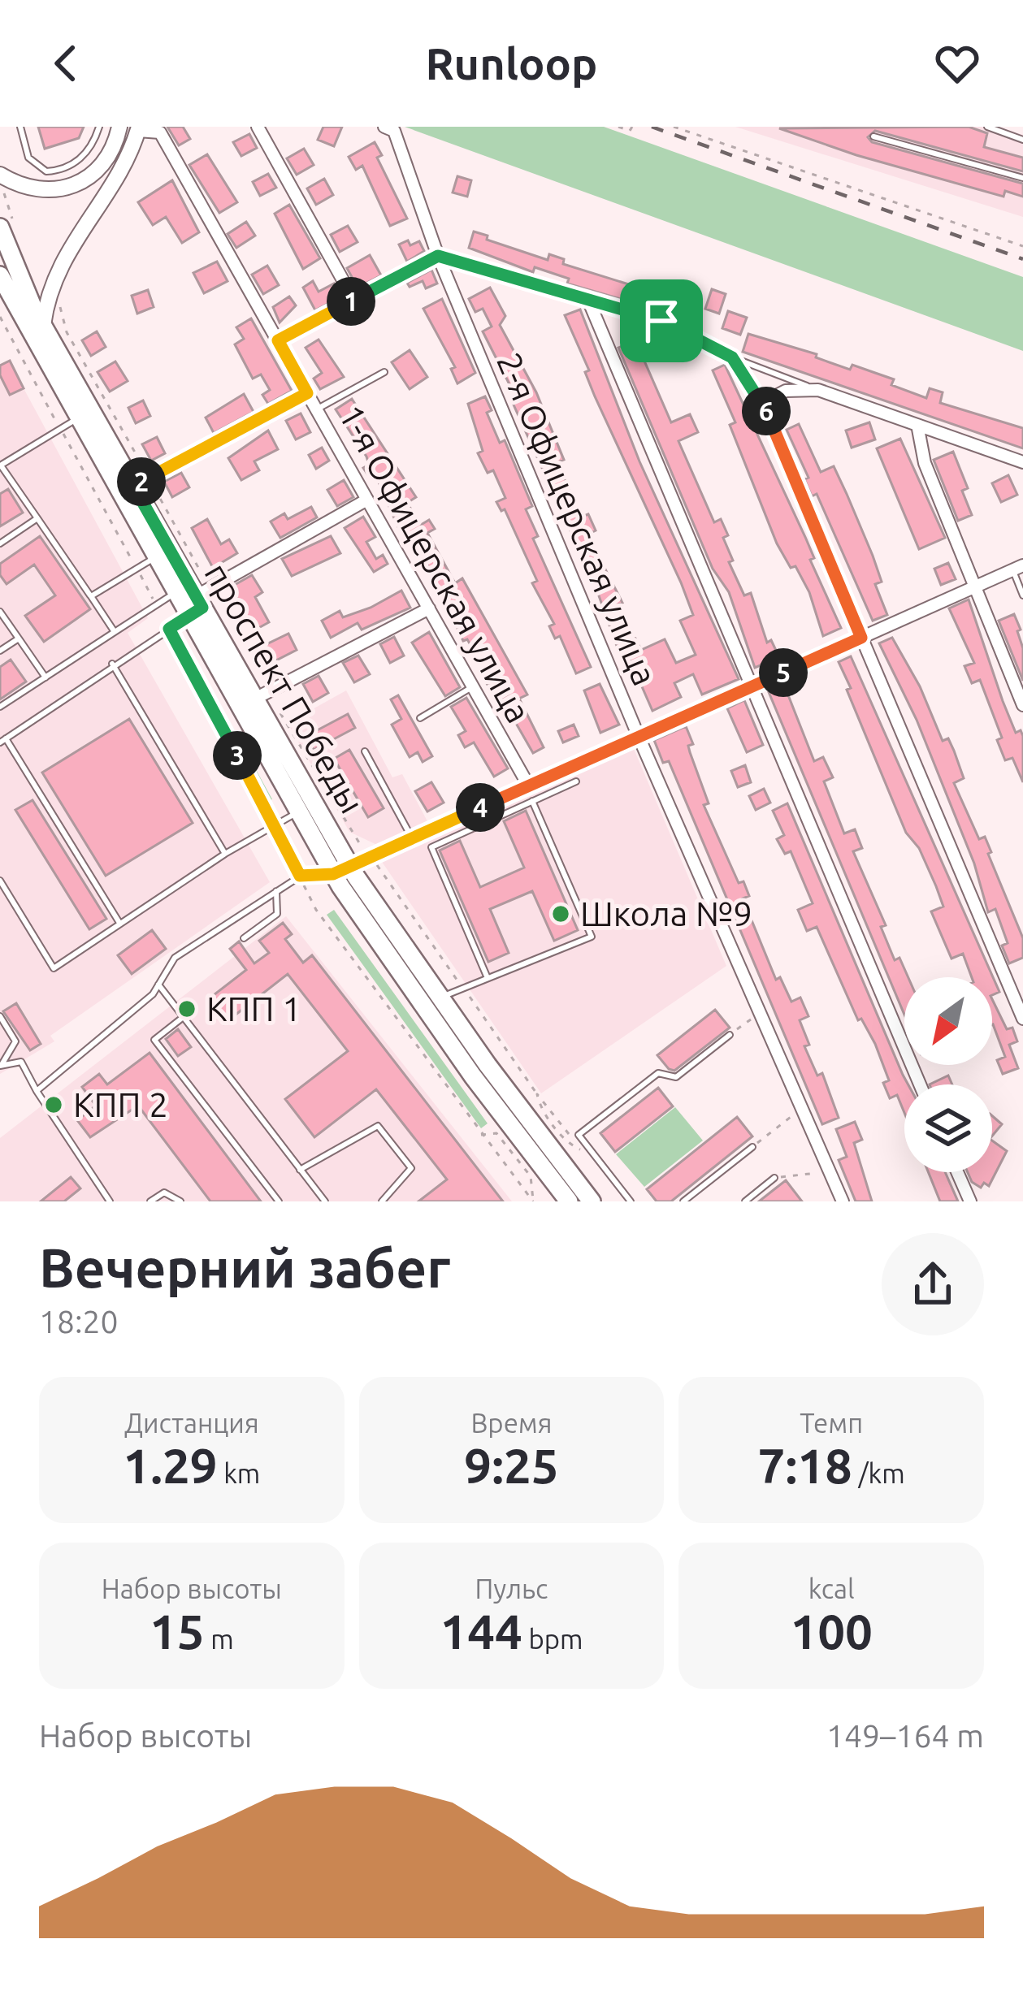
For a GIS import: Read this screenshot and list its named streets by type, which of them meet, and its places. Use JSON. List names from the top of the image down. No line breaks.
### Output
{"streets":{"main road":["проспект Победы"],"street":["2-я Офицерская улица","1-я Офицерская улица"]},"places":["Школа №9","КПП 1","КПП 2"],"north":"bottom left","page":{"header":"Runloop","pins":["1","6","2","5","3","4"],"heading":["Вечерний забег","18:20"],"stats":[["Дистанция","1.29 km"],["Время","9:25"],["Темп","7:18 /km"],["Набор высоты","15 m"],["Пульс","144 bpm"],["kcal","100"]],"chart":["Набор высоты","149–164 m"]}}
